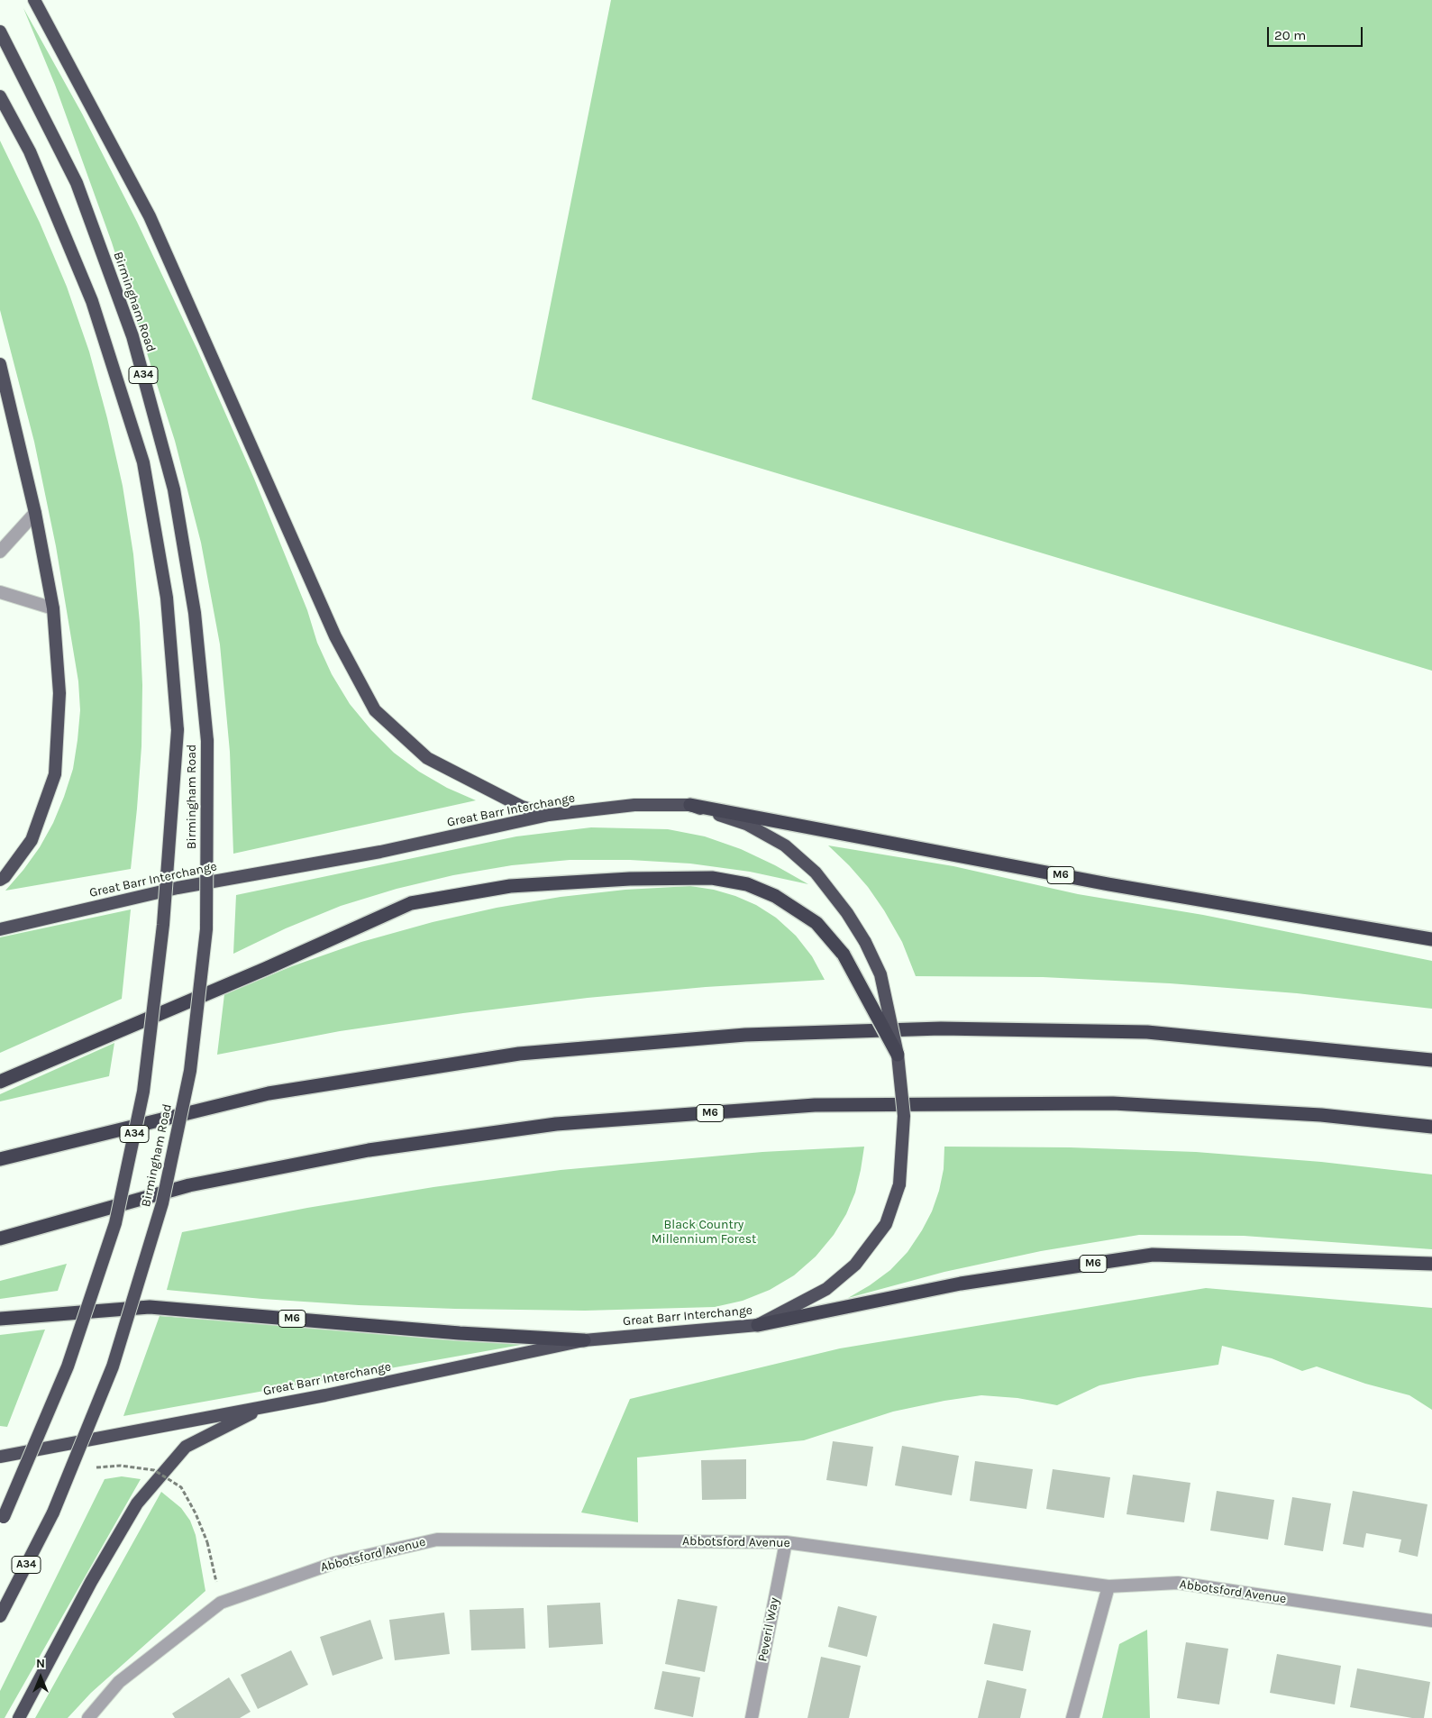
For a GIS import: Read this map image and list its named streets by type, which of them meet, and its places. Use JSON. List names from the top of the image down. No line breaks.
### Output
{"streets":{"highway":["Birmingham Road","A34","Great Barr Interchange","M6"],"street":["Abbotsford Avenue","Peveril Way"]},"crossings":[["Great Barr Interchange","M6"],["Abbotsford Avenue","Peveril Way"]],"parks":["Black Country Millennium Forest"],"scale_bar":"20 m","north":"top"}
